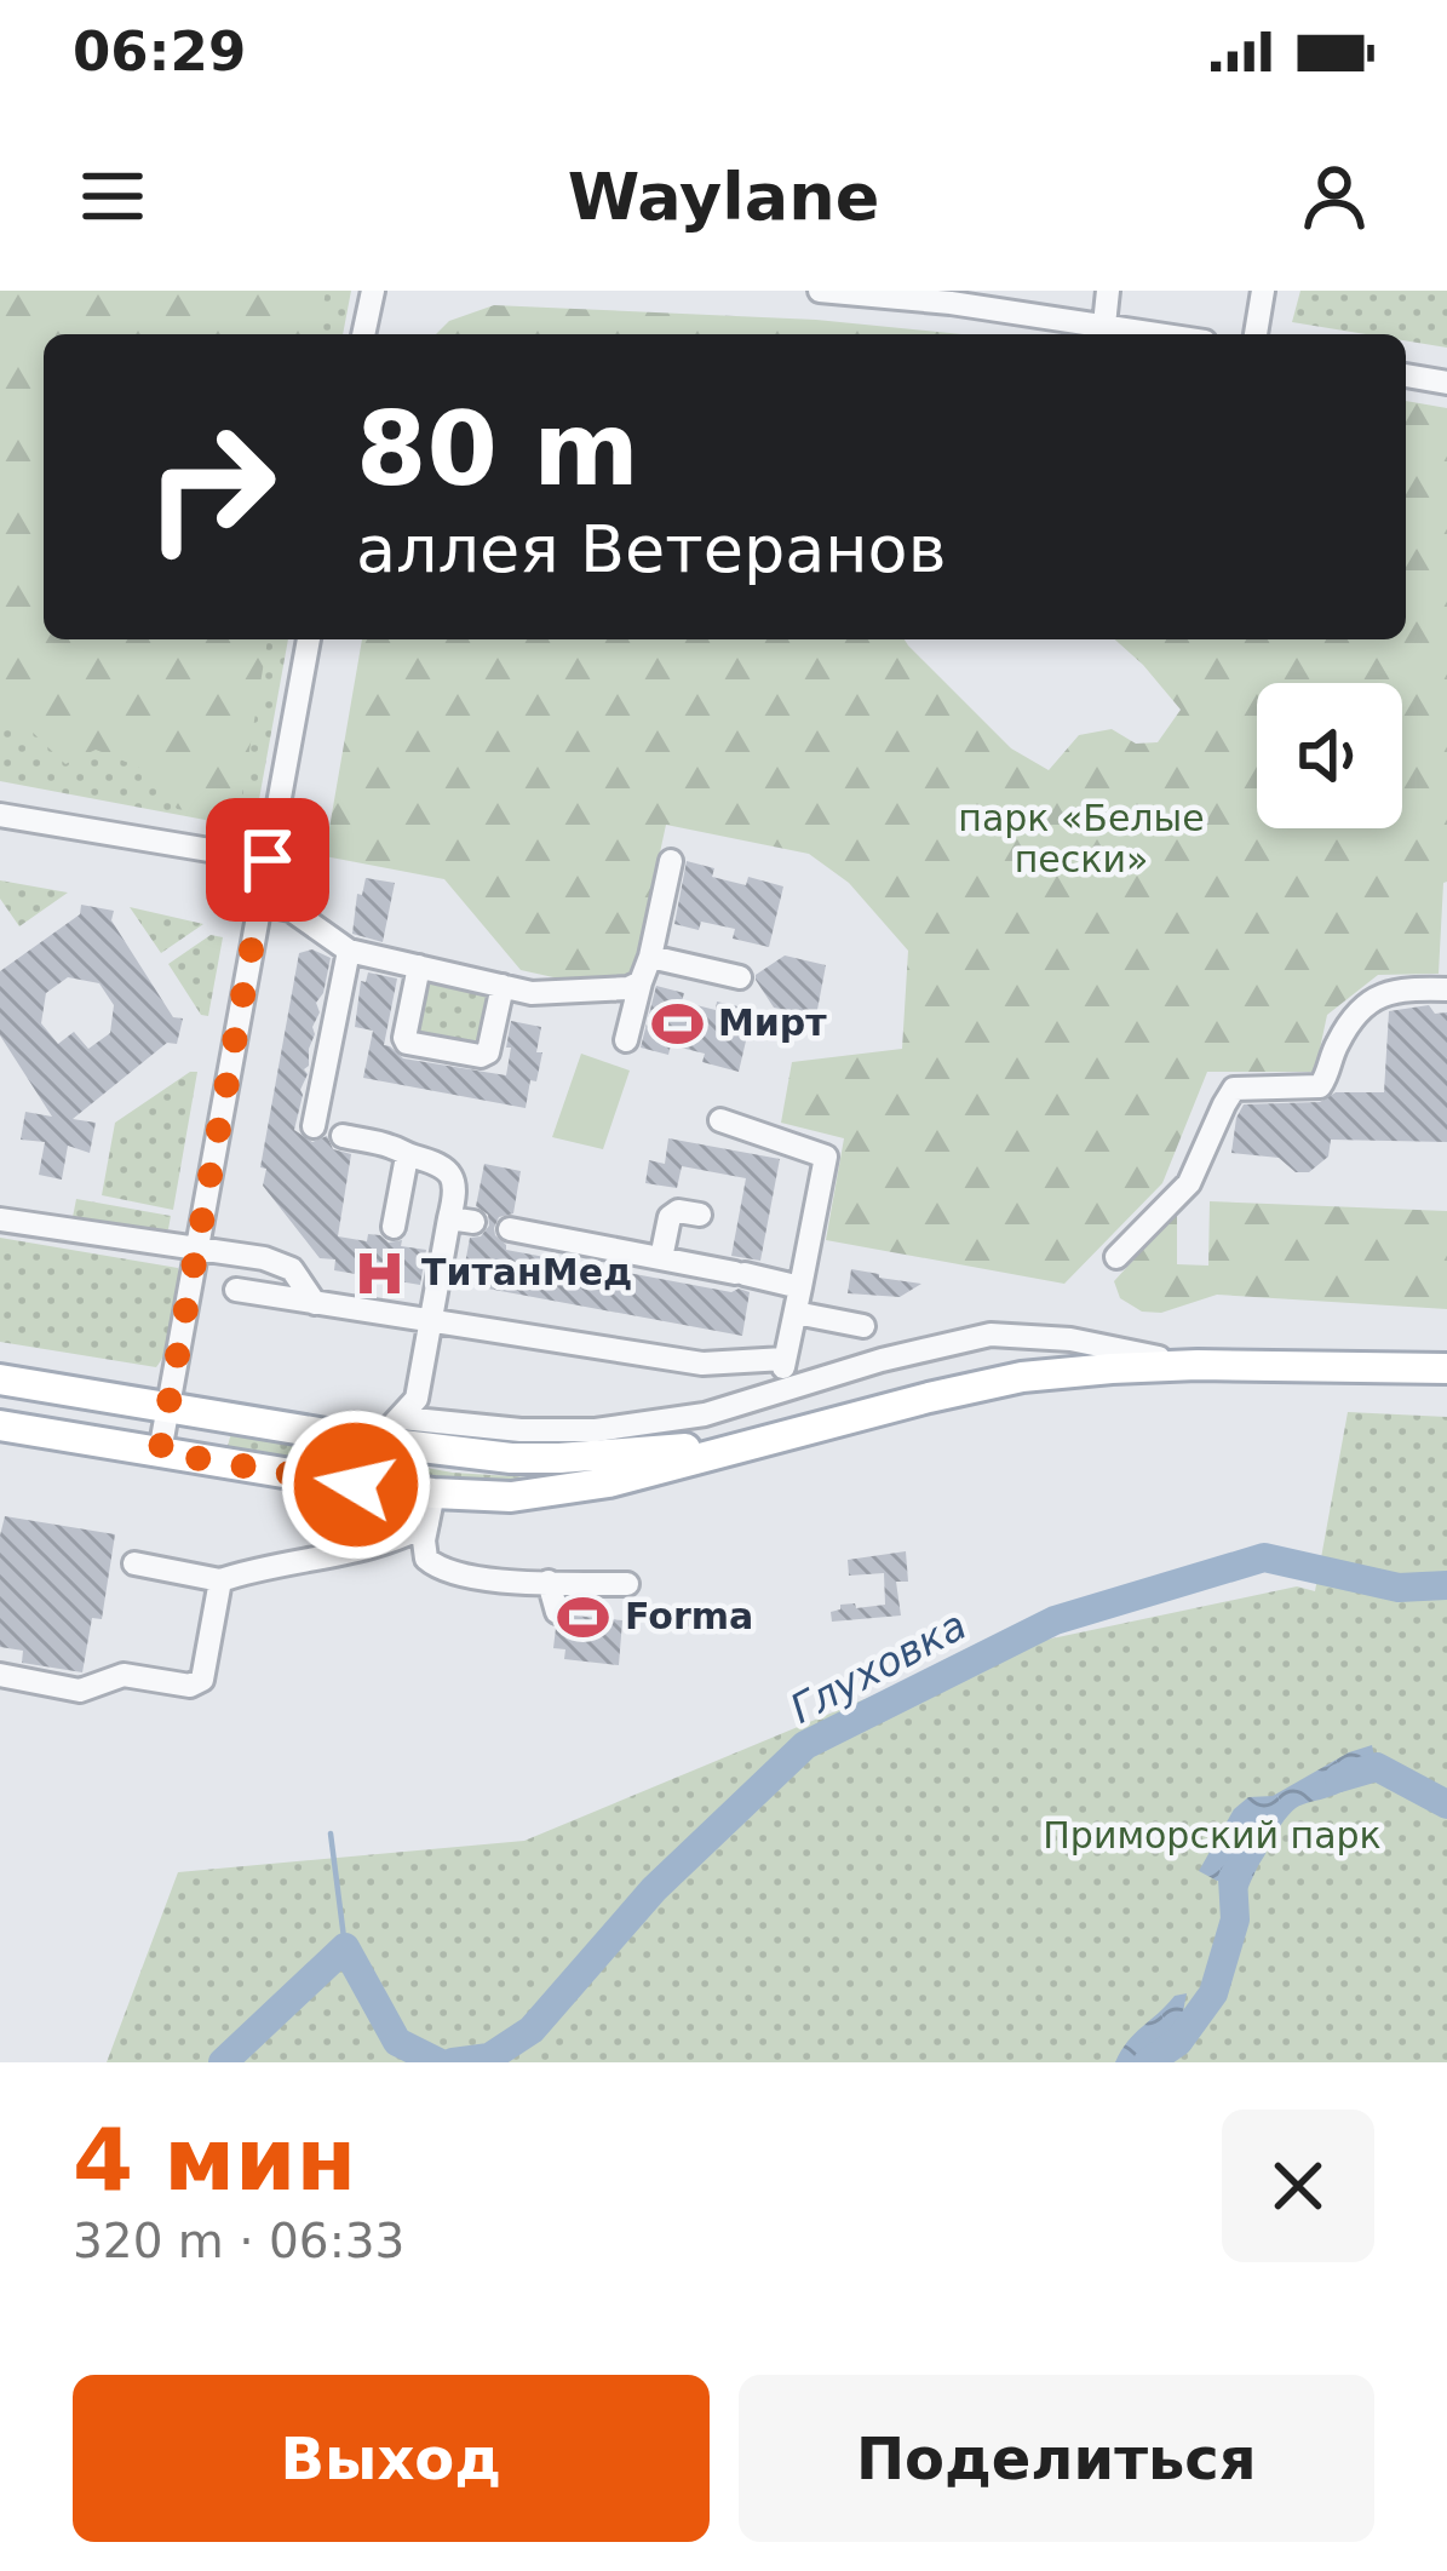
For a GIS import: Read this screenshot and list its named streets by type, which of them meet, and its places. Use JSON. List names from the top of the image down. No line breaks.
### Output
{"water":["Глуховка"],"parks":["парк «Белые пески»","Приморский парк"],"places":{"sports":["Мирт","Forma"],"hospital":["ТитанМед"]},"page":{"status":"06:29","header":"Waylane","turn":["80 m","аллея Ветеранов"],"heading":["4 мин","320 m · 06:33"],"buttons":["Выход","Поделиться"]}}
